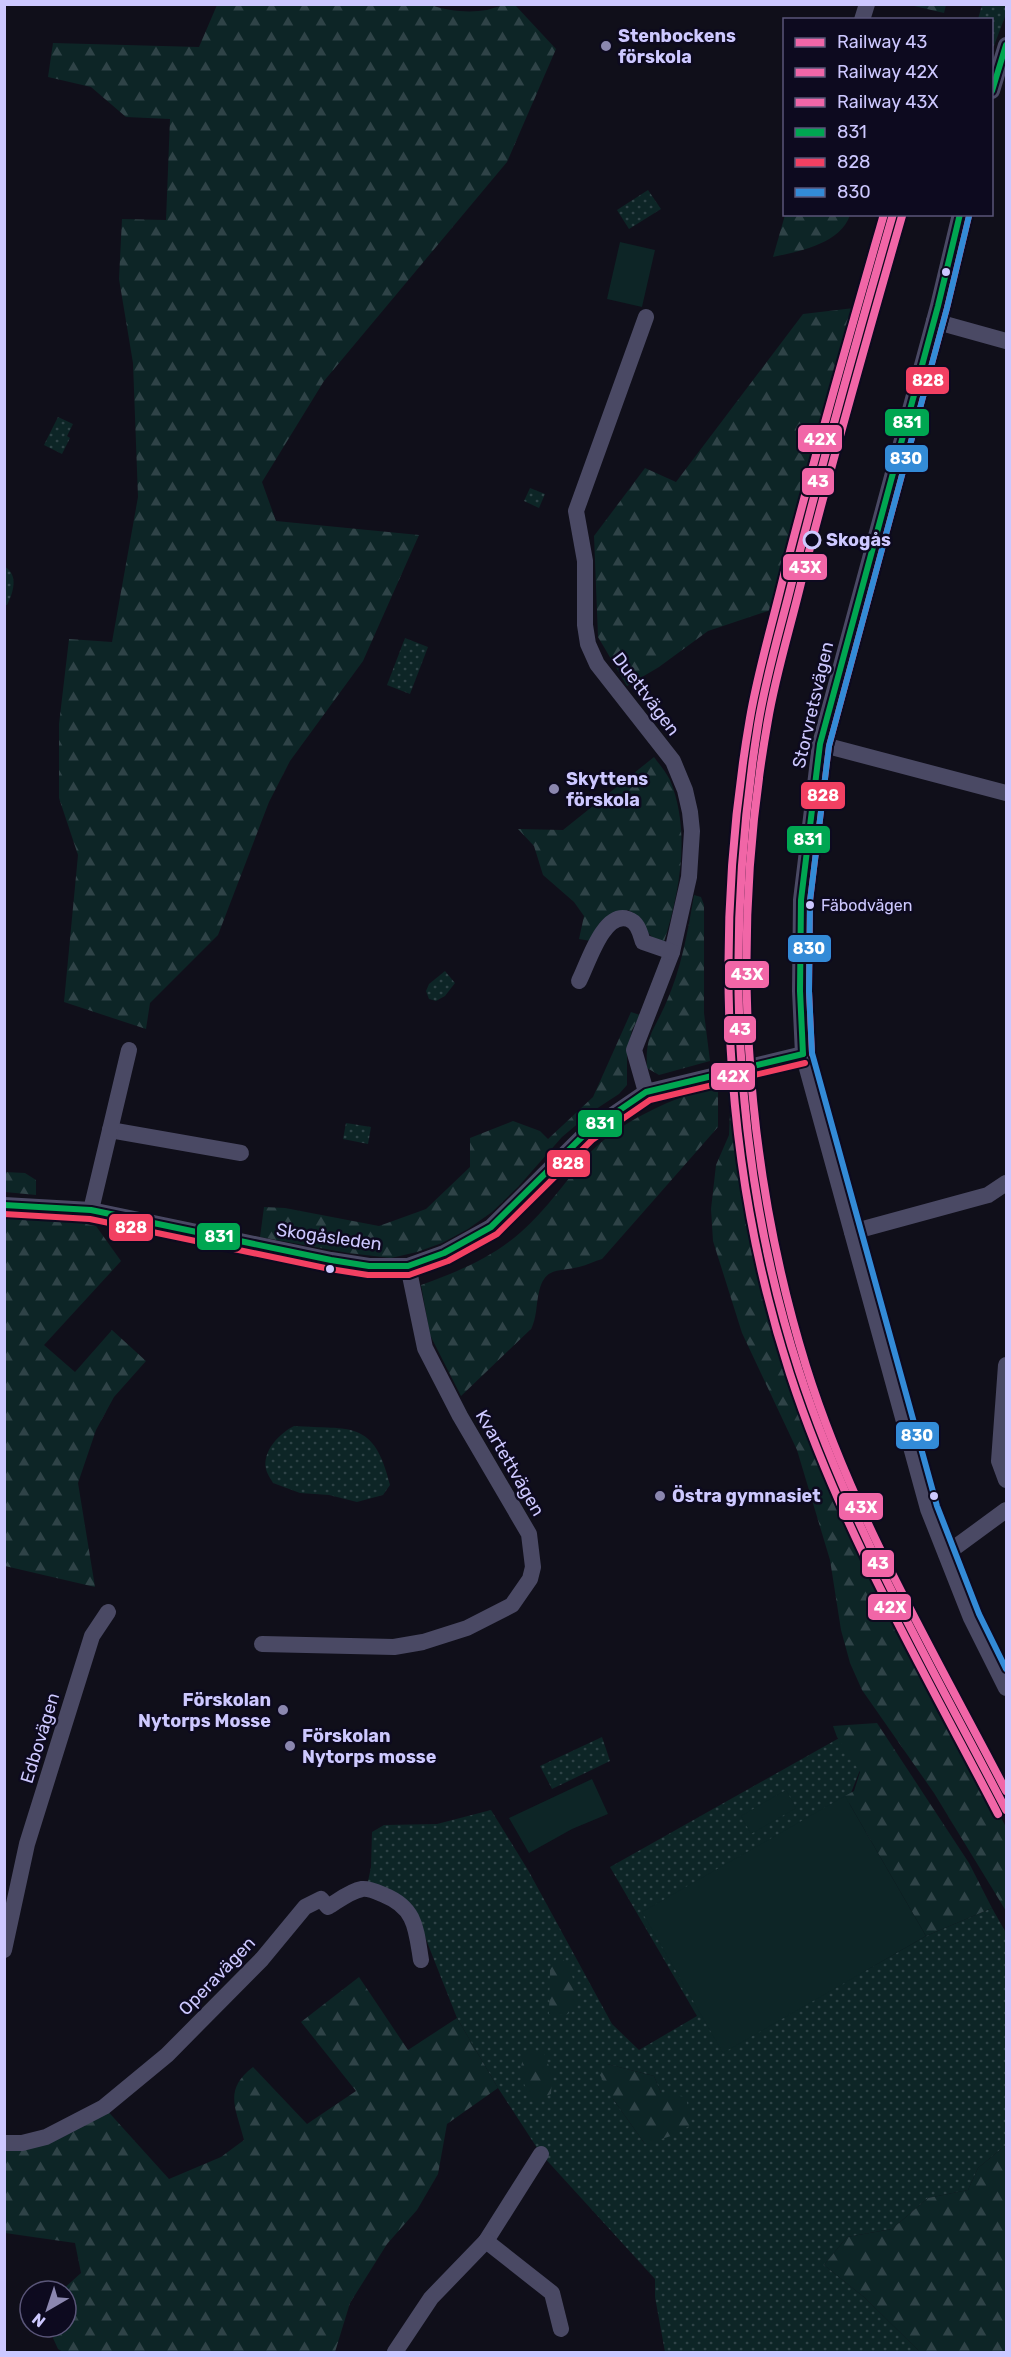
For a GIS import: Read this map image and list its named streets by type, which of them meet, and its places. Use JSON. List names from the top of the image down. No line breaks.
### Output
{"streets":{"street":["Duettvägen","Storvretsvägen","Skogåsleden","Kvartettvägen","Edbovägen","Operavägen"]},"crossings":[["Duettvägen","Skogåsleden"],["Storvretsvägen","Skogåsleden"],["Skogåsleden","Kvartettvägen"]],"places":["Stenbockens förskola","Skogås","Skyttens förskola","Fäbodvägen","Östra gymnasiet","Förskolan Nytorps Mosse","Förskolan Nytorps mosse"],"lines":["transit line 831","rail line 43","rail line 42X","rail line 43X","transit line 828","transit line 830"],"legend":["Railway 43","Railway 42X","Railway 43X","831","828","830"],"north":"bottom left"}
